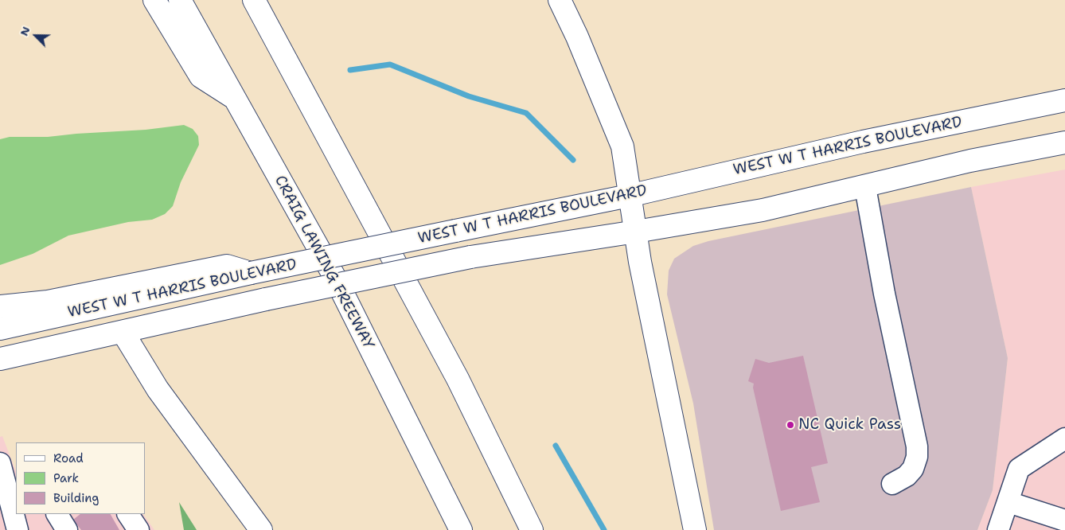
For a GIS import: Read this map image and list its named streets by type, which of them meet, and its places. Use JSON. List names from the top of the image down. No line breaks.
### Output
{"streets":{"main road":["WEST W T HARRIS BOULEVARD","CRAIG LAWING FREEWAY"]},"places":["NC Quick Pass"],"legend":["Road","Park","Building"],"north":"top left"}
